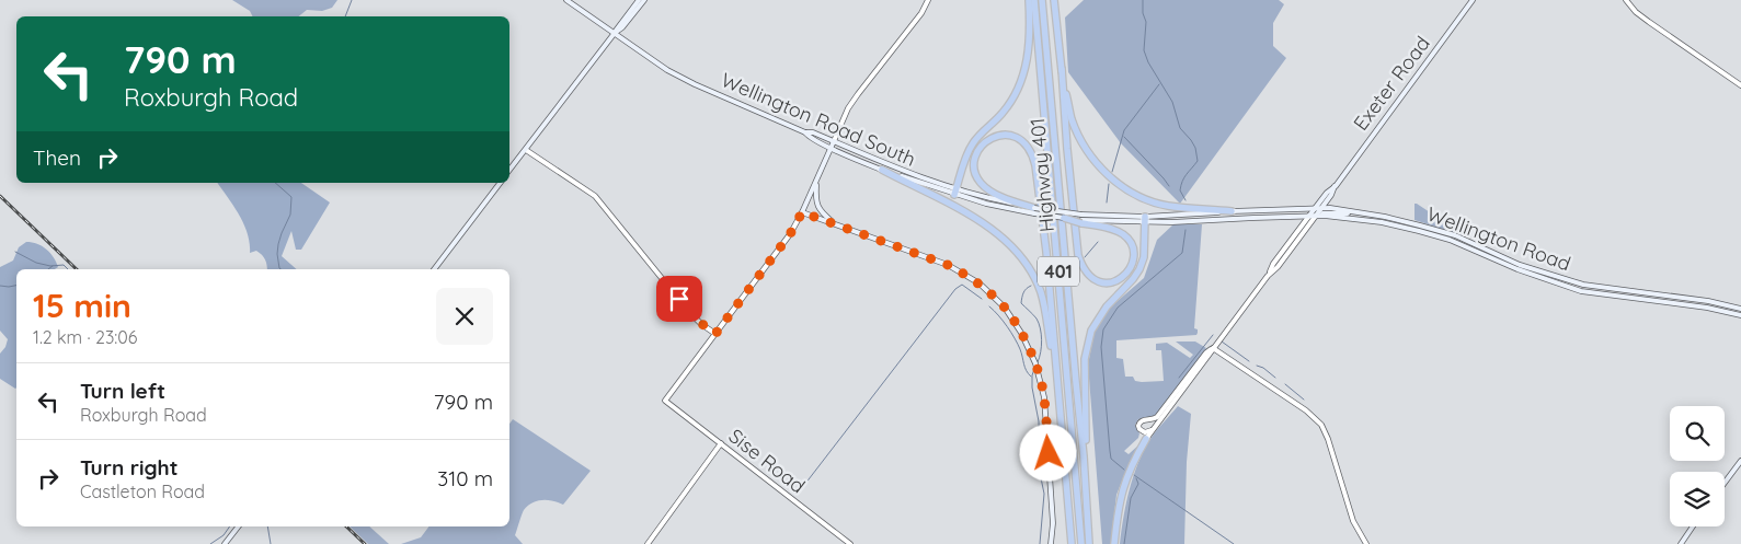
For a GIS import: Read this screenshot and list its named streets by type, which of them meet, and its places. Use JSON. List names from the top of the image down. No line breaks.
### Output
{"streets":{"highway":["Highway 401","401"],"main road":["Exeter Road","Wellington Road South","Wellington Road"],"street":["Sise Road"]},"crossings":[["Exeter Road","Wellington Road"],["Wellington Road South","Wellington Road"]],"page":{"turn":["790 m","Roxburgh Road"],"then":"Then","heading":["15 min","1.2 km · 23:06"],"list":[{"name":"Turn left","note":"Roxburgh Road","value":"790 m"},{"name":"Turn right","note":"Castleton Road","value":"310 m"}]}}
